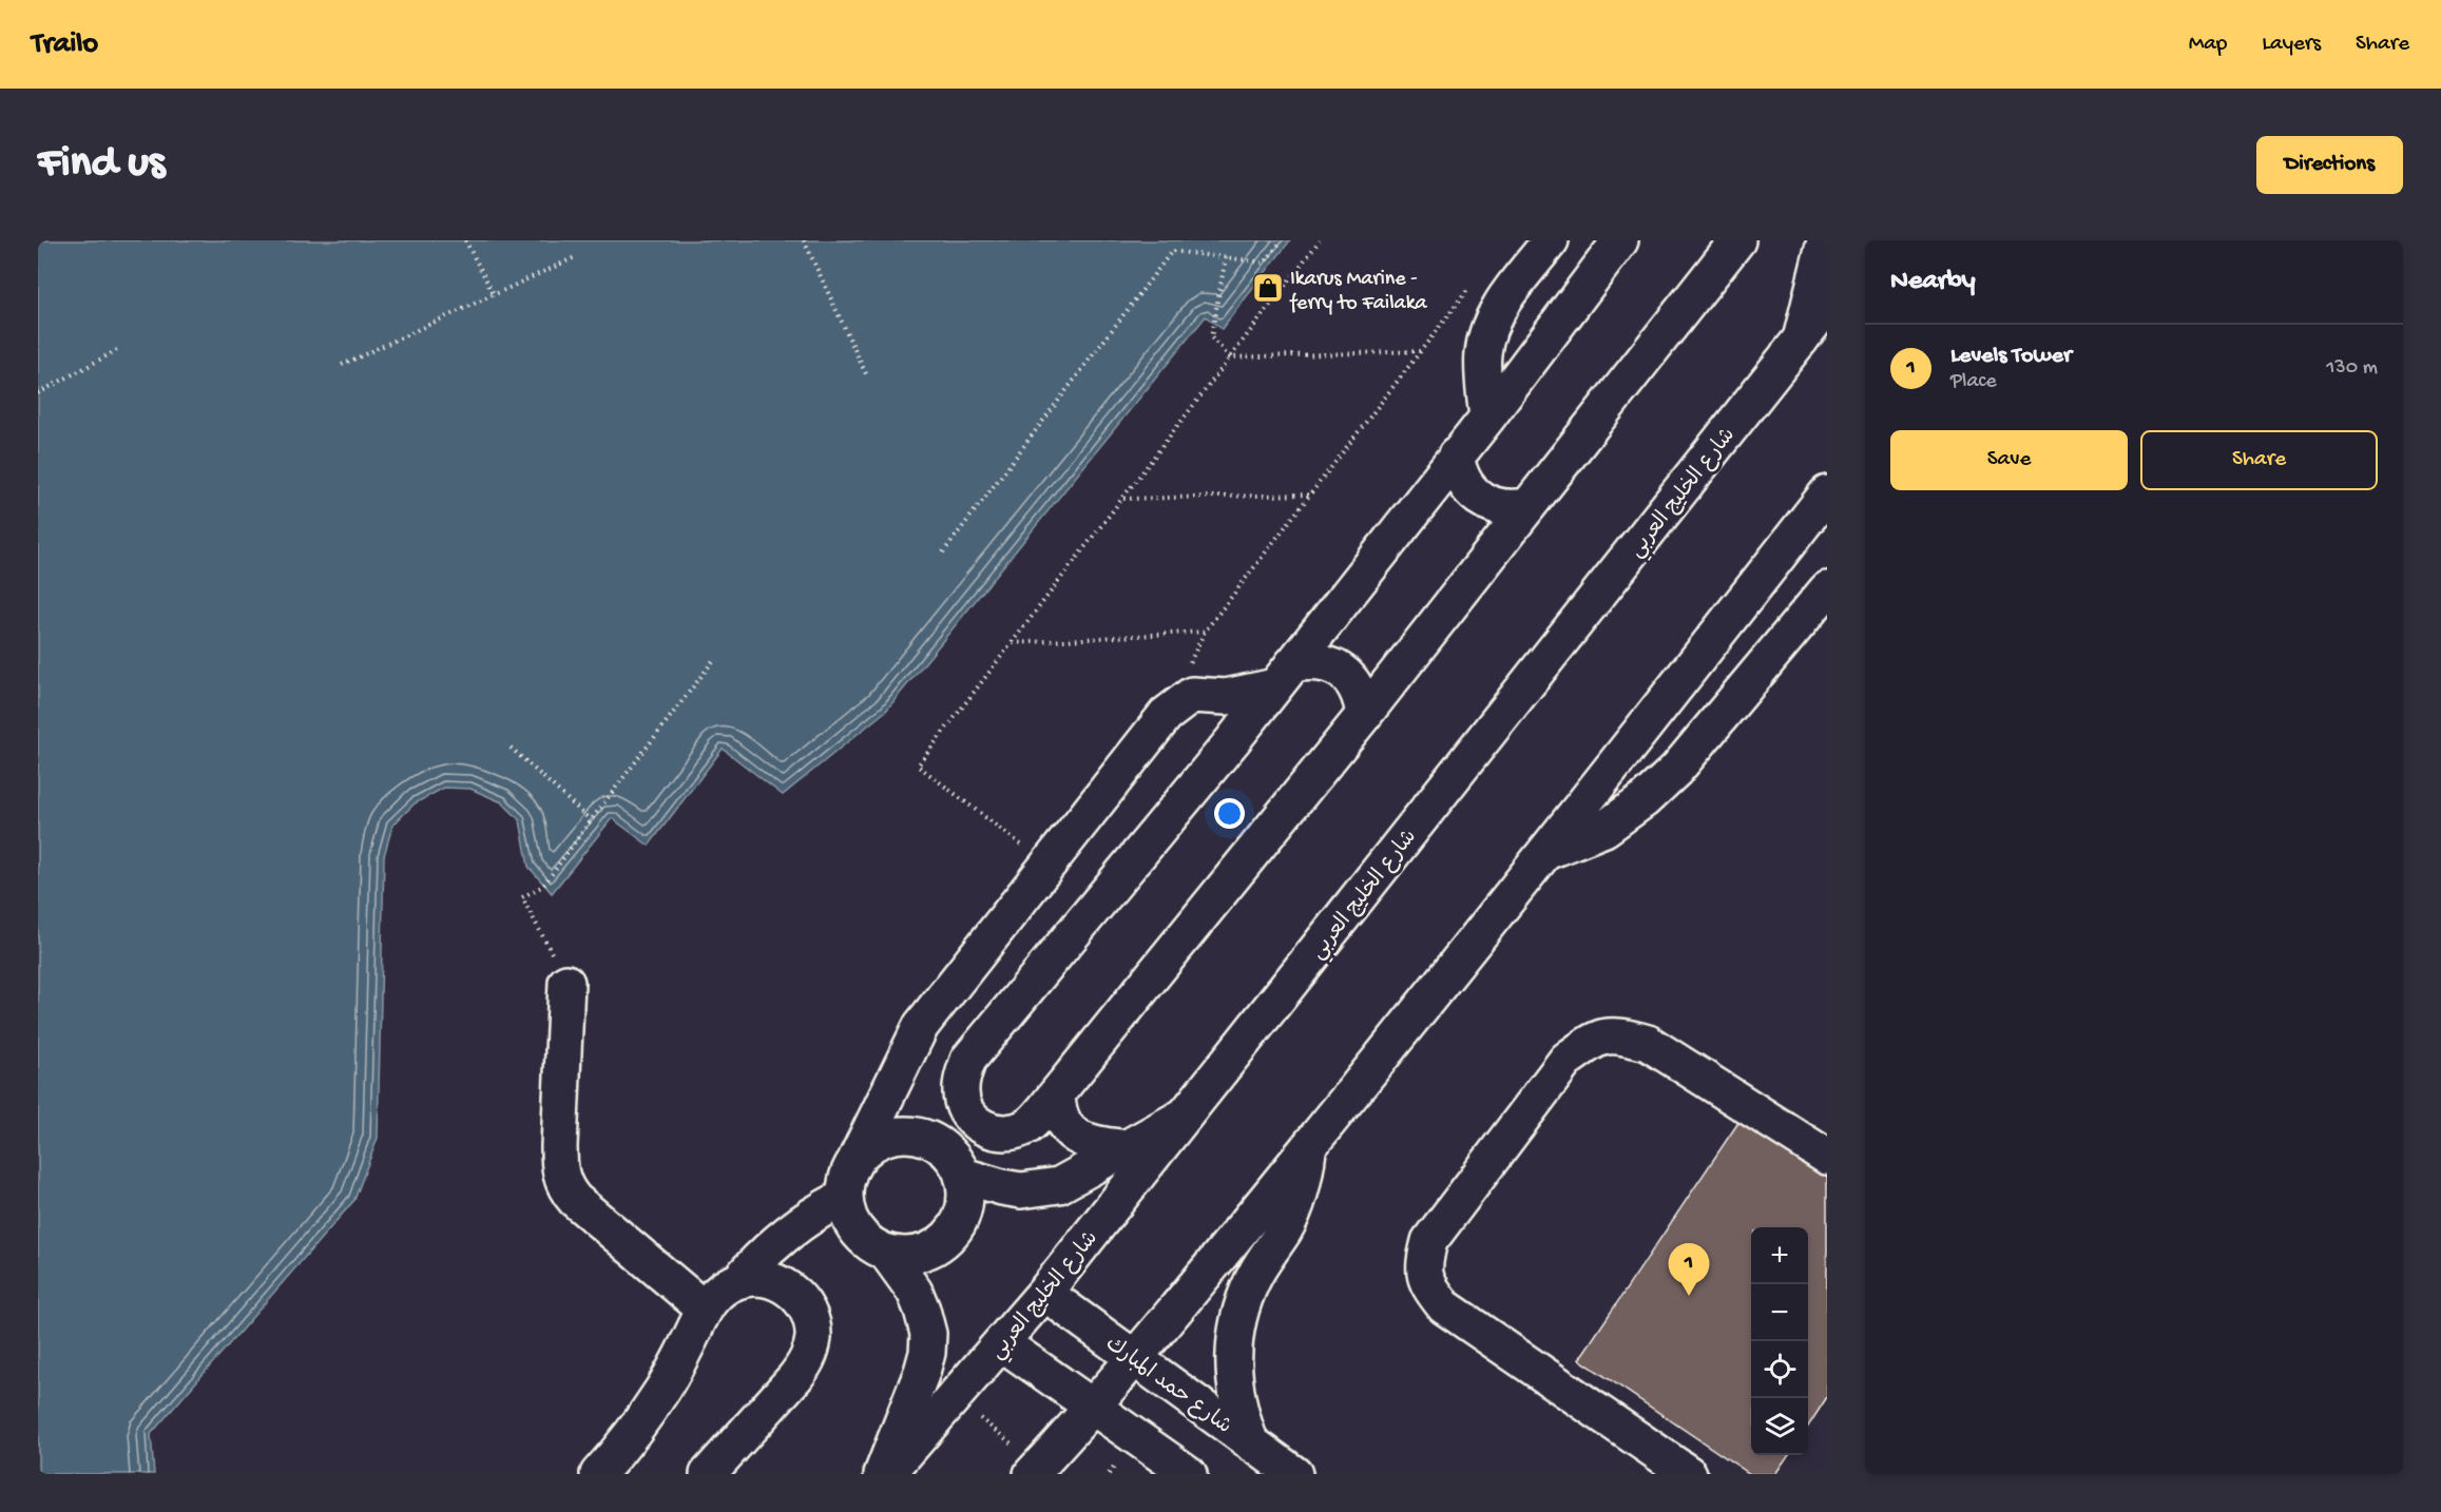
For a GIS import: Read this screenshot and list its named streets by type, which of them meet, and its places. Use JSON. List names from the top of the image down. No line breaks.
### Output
{"streets":{"main road":["شارع الخليج العربي","شارع حمد المبارك"]},"crossings":[["شارع الخليج العربي","شارع حمد المبارك"]],"places":{"shop":["Ikarus Marine - ferry to Failaka"]},"page":{"header":"Trailo","nav":["Map","Layers","Share"],"buttons":["Directions",["Save","Share"]],"title":"Find us","heading":"Nearby","list":[{"mark":"1","name":"Levels Tower","note":"Place","value":"130 m"}],"map_buttons":["+","−"],"pins":"1"}}
